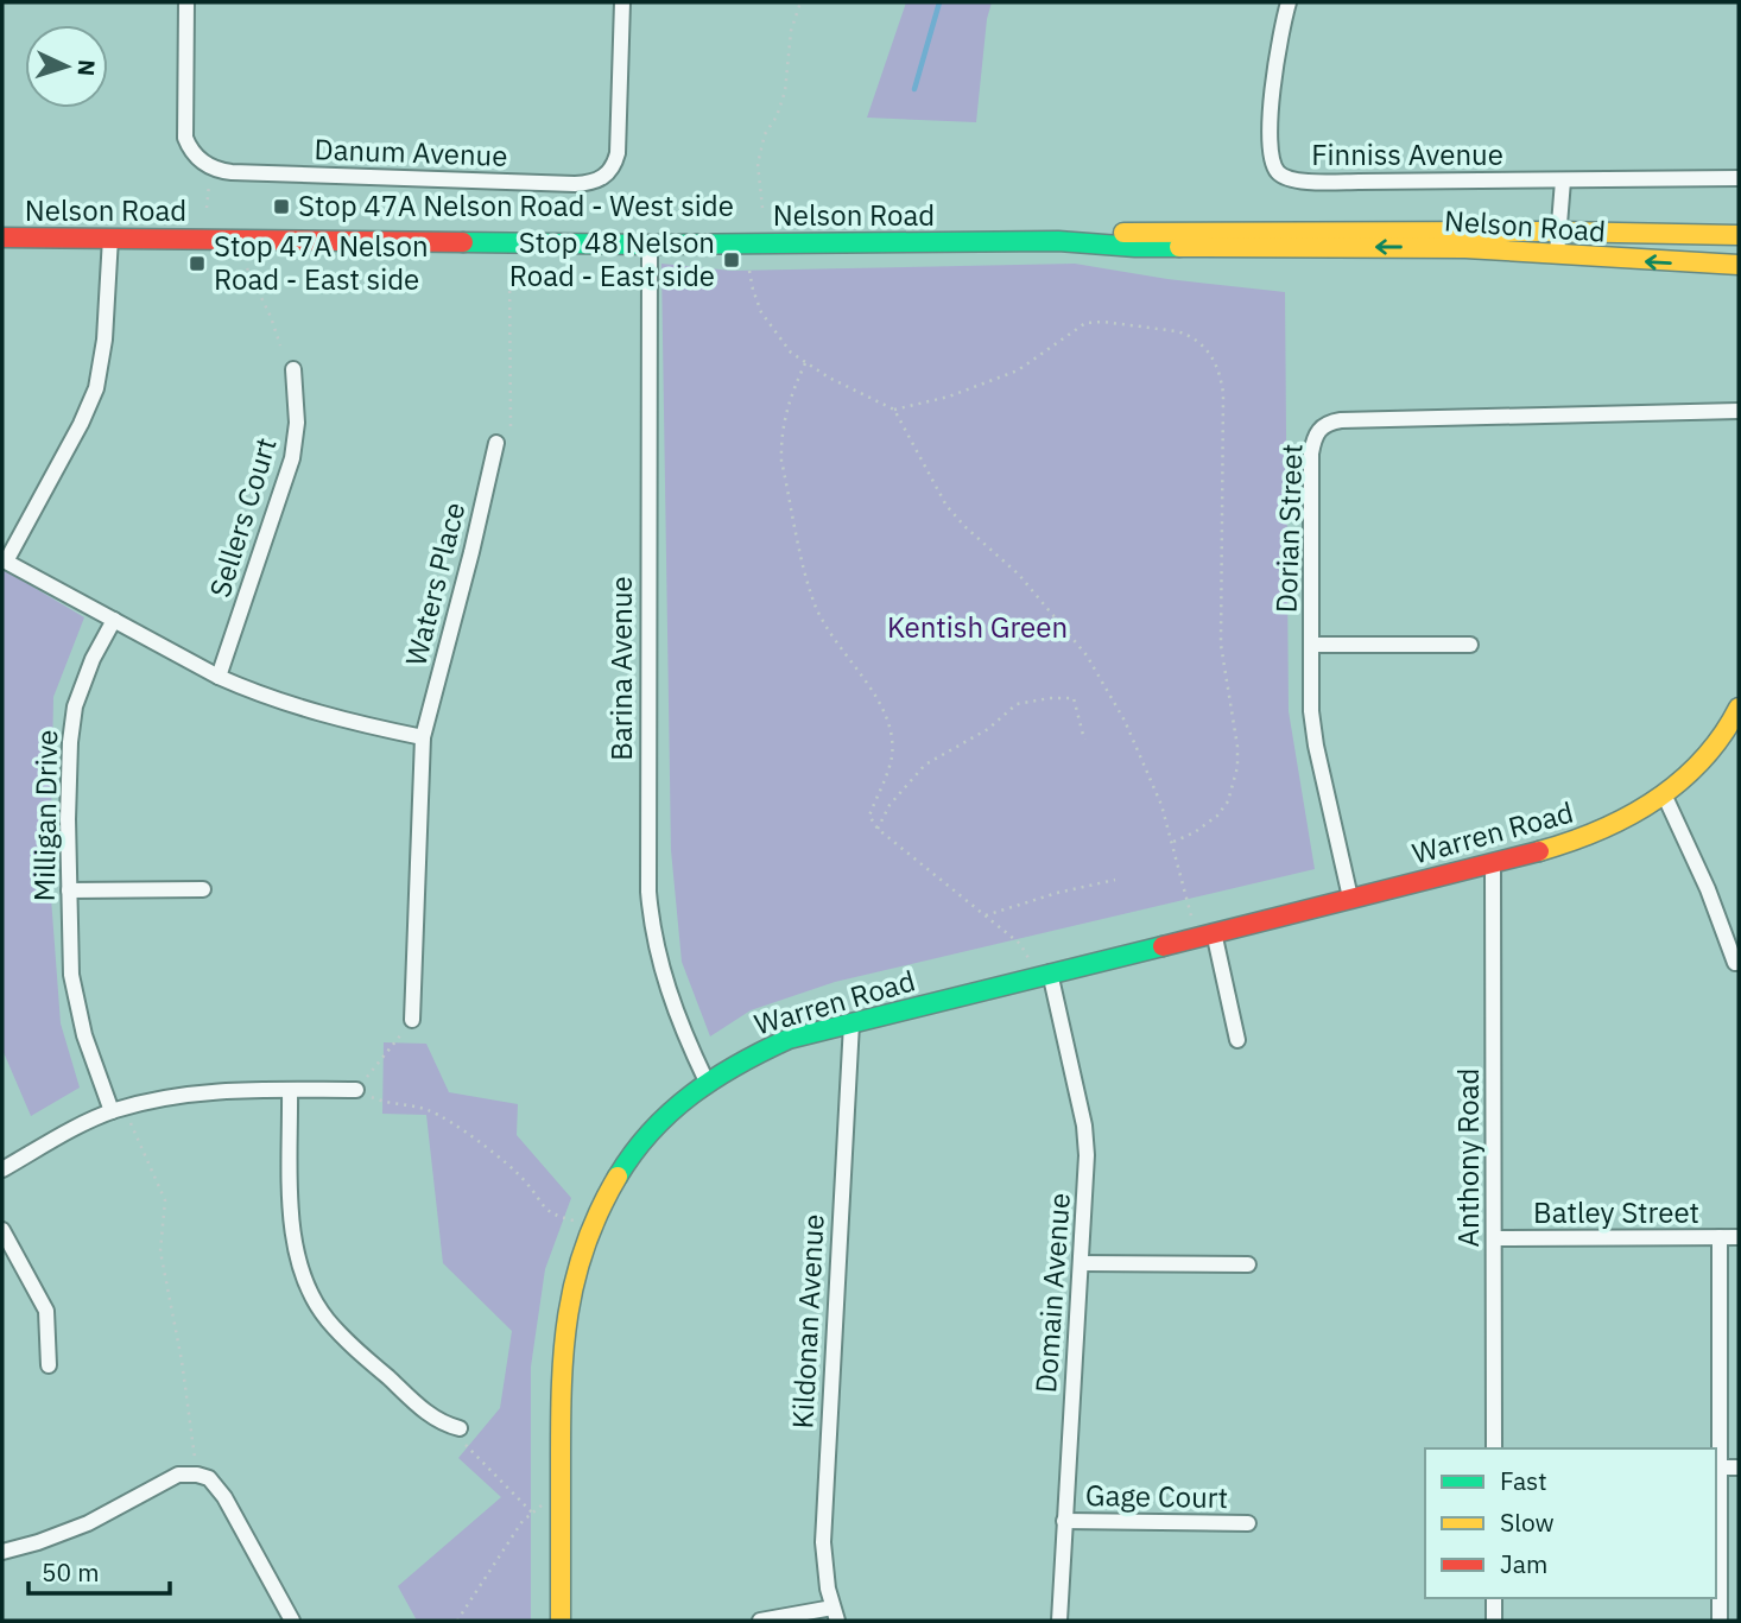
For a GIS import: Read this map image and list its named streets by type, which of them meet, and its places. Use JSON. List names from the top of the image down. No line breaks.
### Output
{"streets":{"main road":["Nelson Road","Warren Road"],"street":["Danum Avenue","Finniss Avenue","Sellers Court","Dorian Street","Waters Place","Barina Avenue","Milligan Drive","Anthony Road","Batley Street","Domain Avenue","Kildonan Avenue","Gage Court"]},"crossings":[["Nelson Road","Barina Avenue"],["Dorian Street","Warren Road"],["Barina Avenue","Warren Road"],["Warren Road","Anthony Road"],["Warren Road","Domain Avenue"],["Warren Road","Kildonan Avenue"],["Anthony Road","Batley Street"],["Domain Avenue","Gage Court"]],"parks":["Kentish Green"],"places":{"transit":["Stop 47A Nelson Road - West side","Stop 48 Nelson Road - East side","Stop 47A Nelson Road - East side"]},"legend":["Fast","Slow","Jam"],"scale_bar":"50 m","north":"right"}
